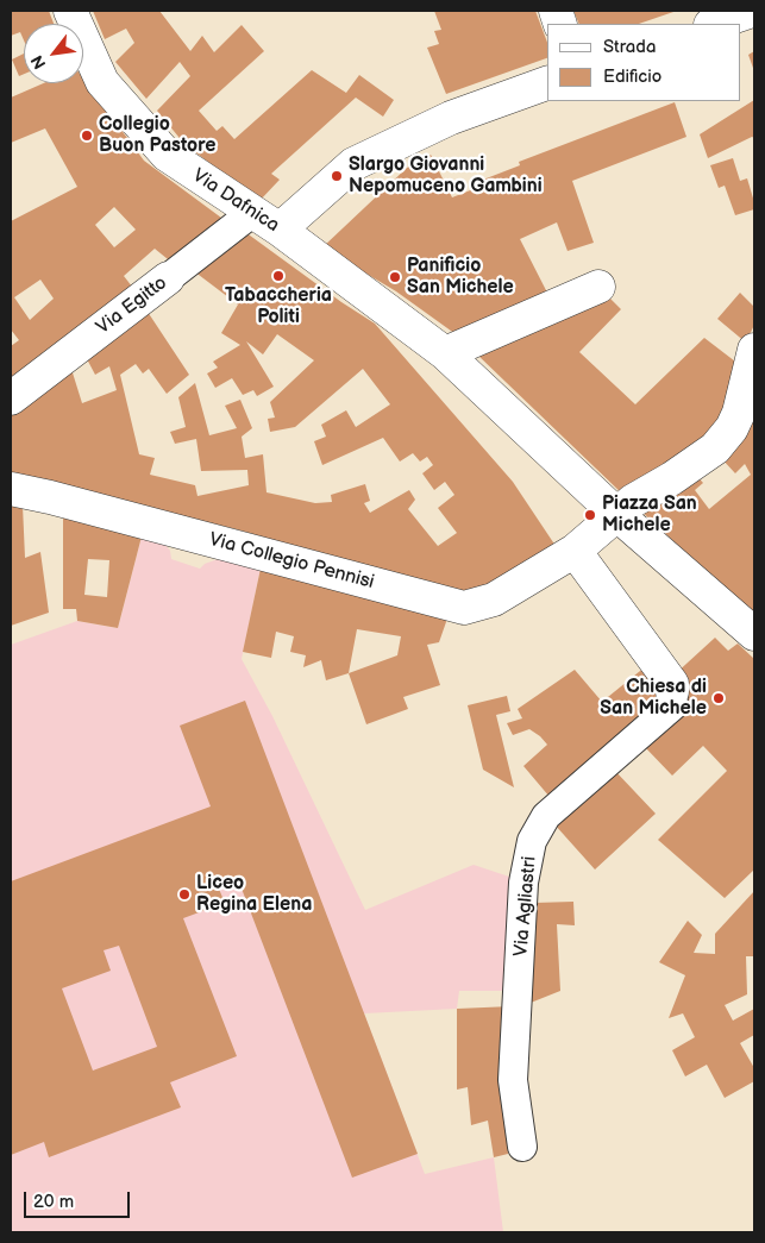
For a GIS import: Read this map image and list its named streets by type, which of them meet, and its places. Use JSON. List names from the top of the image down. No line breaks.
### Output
{"streets":{"street":["Via Dafnica","Via Egitto","Via Collegio Pennisi","Via Agliastri"]},"crossings":[["Via Dafnica","Via Egitto"],["Via Dafnica","Via Collegio Pennisi"]],"places":["Collegio Buon Pastore","Slargo Giovanni Nepomuceno Gambini","Tabaccheria Politi","Panificio San Michele","Piazza San Michele","Chiesa di San Michele","Liceo Regina Elena"],"legend":["Strada","Edificio"],"scale_bar":"20 m","north":"bottom left"}
